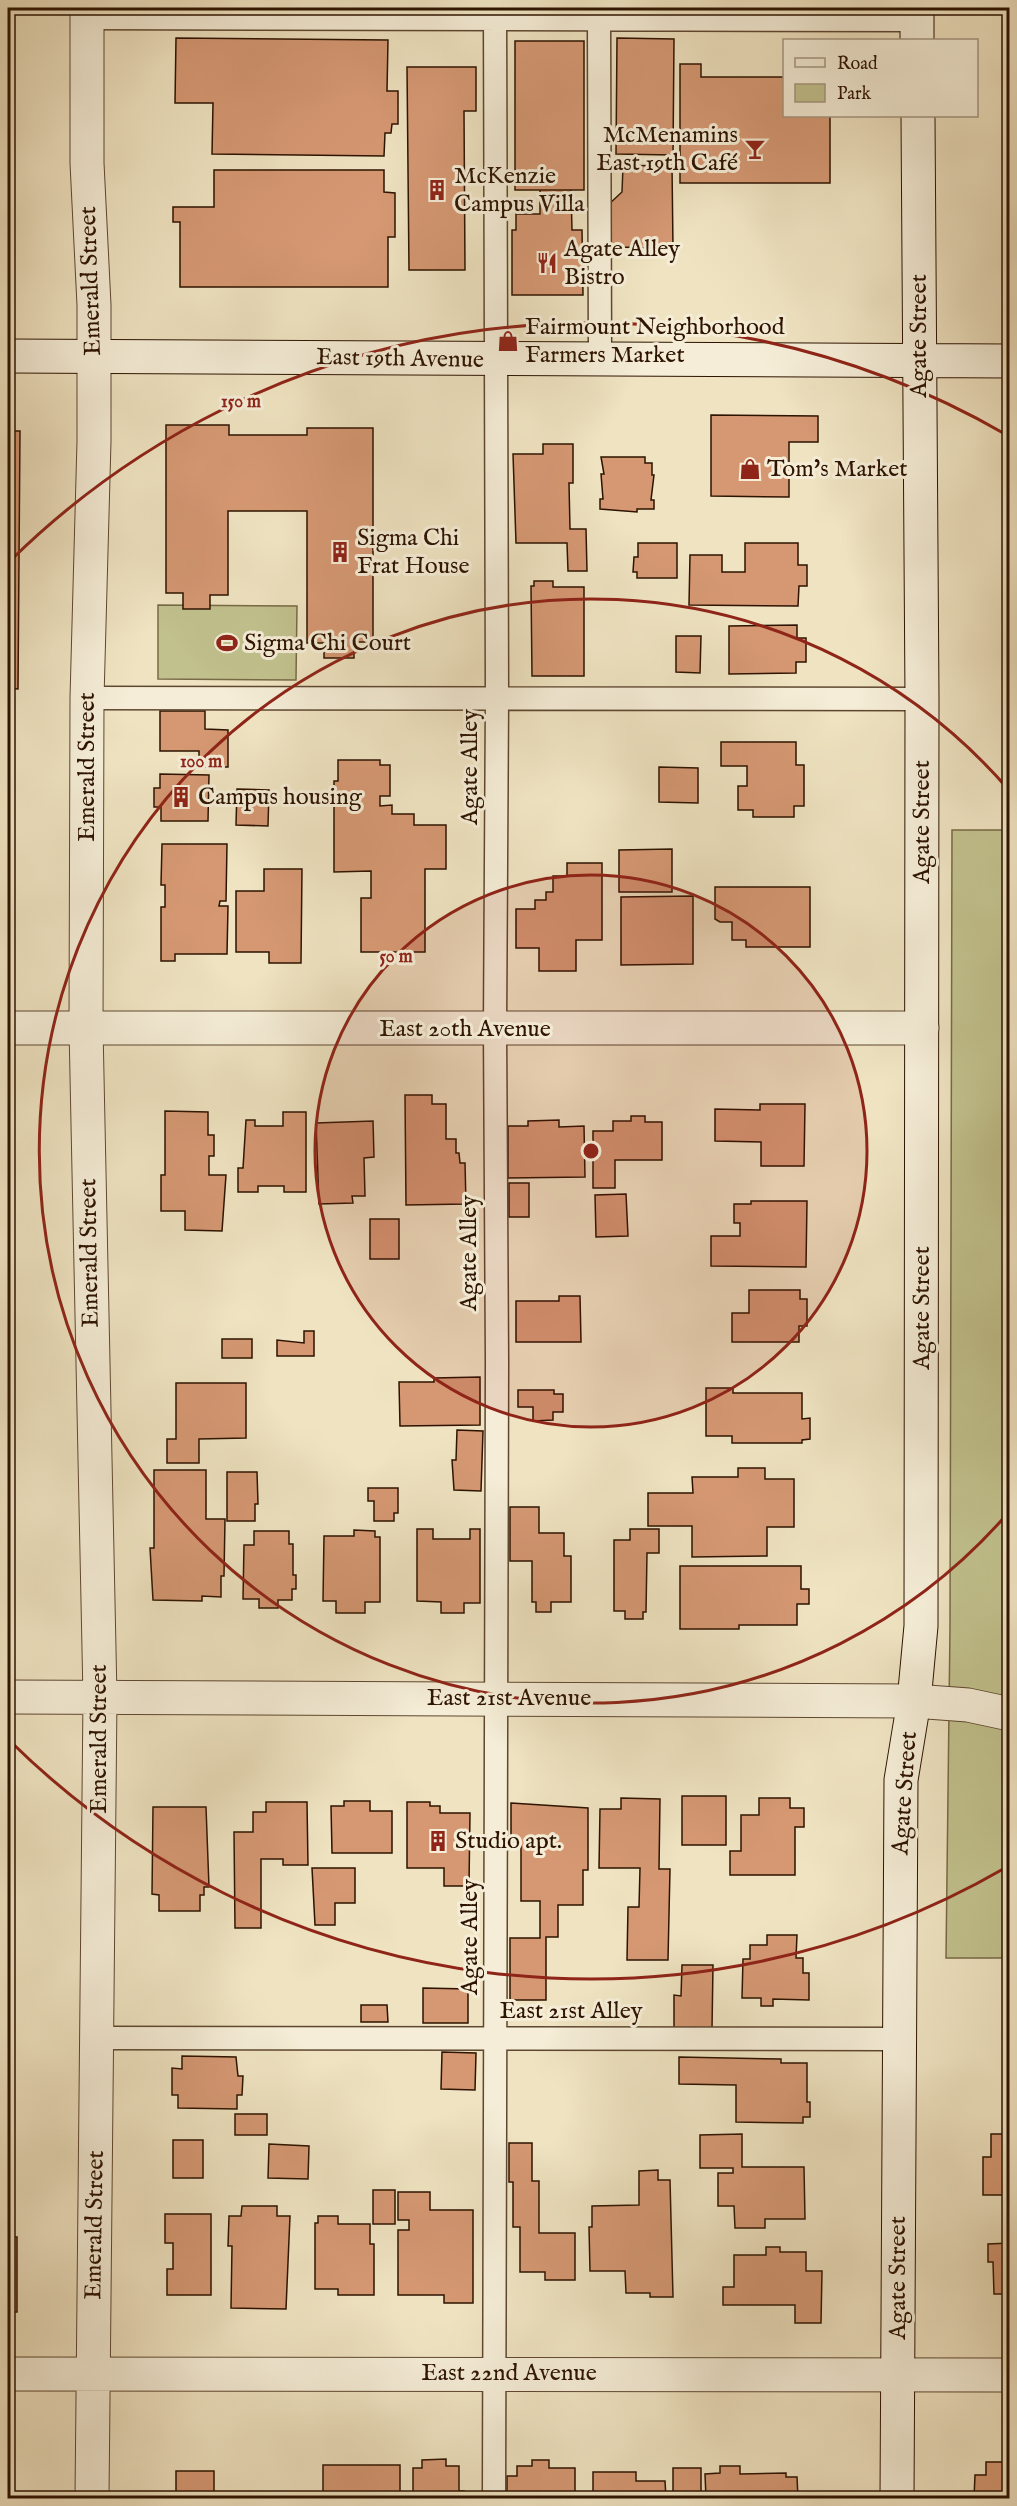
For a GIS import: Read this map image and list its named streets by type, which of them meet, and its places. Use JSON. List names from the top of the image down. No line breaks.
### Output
{"streets":{"street":["Emerald Street","Agate Street","East 19th Avenue","East 20th Avenue","East 21st Avenue","East 22nd Avenue"],"lane":["Agate Alley","East 21st Alley"]},"crossings":[["Emerald Street","East 19th Avenue"],["Emerald Street","East 20th Avenue"],["Emerald Street","East 21st Avenue"],["Emerald Street","East 21st Alley"],["Emerald Street","East 22nd Avenue"],["Agate Street","East 19th Avenue"],["Agate Street","East 20th Avenue"],["Agate Street","East 21st Avenue"],["Agate Street","East 21st Alley"],["Agate Street","East 22nd Avenue"],["East 19th Avenue","Agate Alley"],["Agate Alley","East 20th Avenue"],["Agate Alley","East 21st Avenue"],["Agate Alley","East 21st Alley"],["Agate Alley","East 22nd Avenue"]],"places":{"bar":["McMenamins East 19th Café"],"building":["McKenzie Campus Villa","Sigma Chi Frat House","Campus housing","Studio apt."],"restaurant":["Agate Alley Bistro"],"shop":["Fairmount Neighborhood Farmers Market","Tom's Market"],"sports":["Sigma Chi Court"]},"legend":["Road","Park"],"rings":["150 m","100 m","50 m"]}
